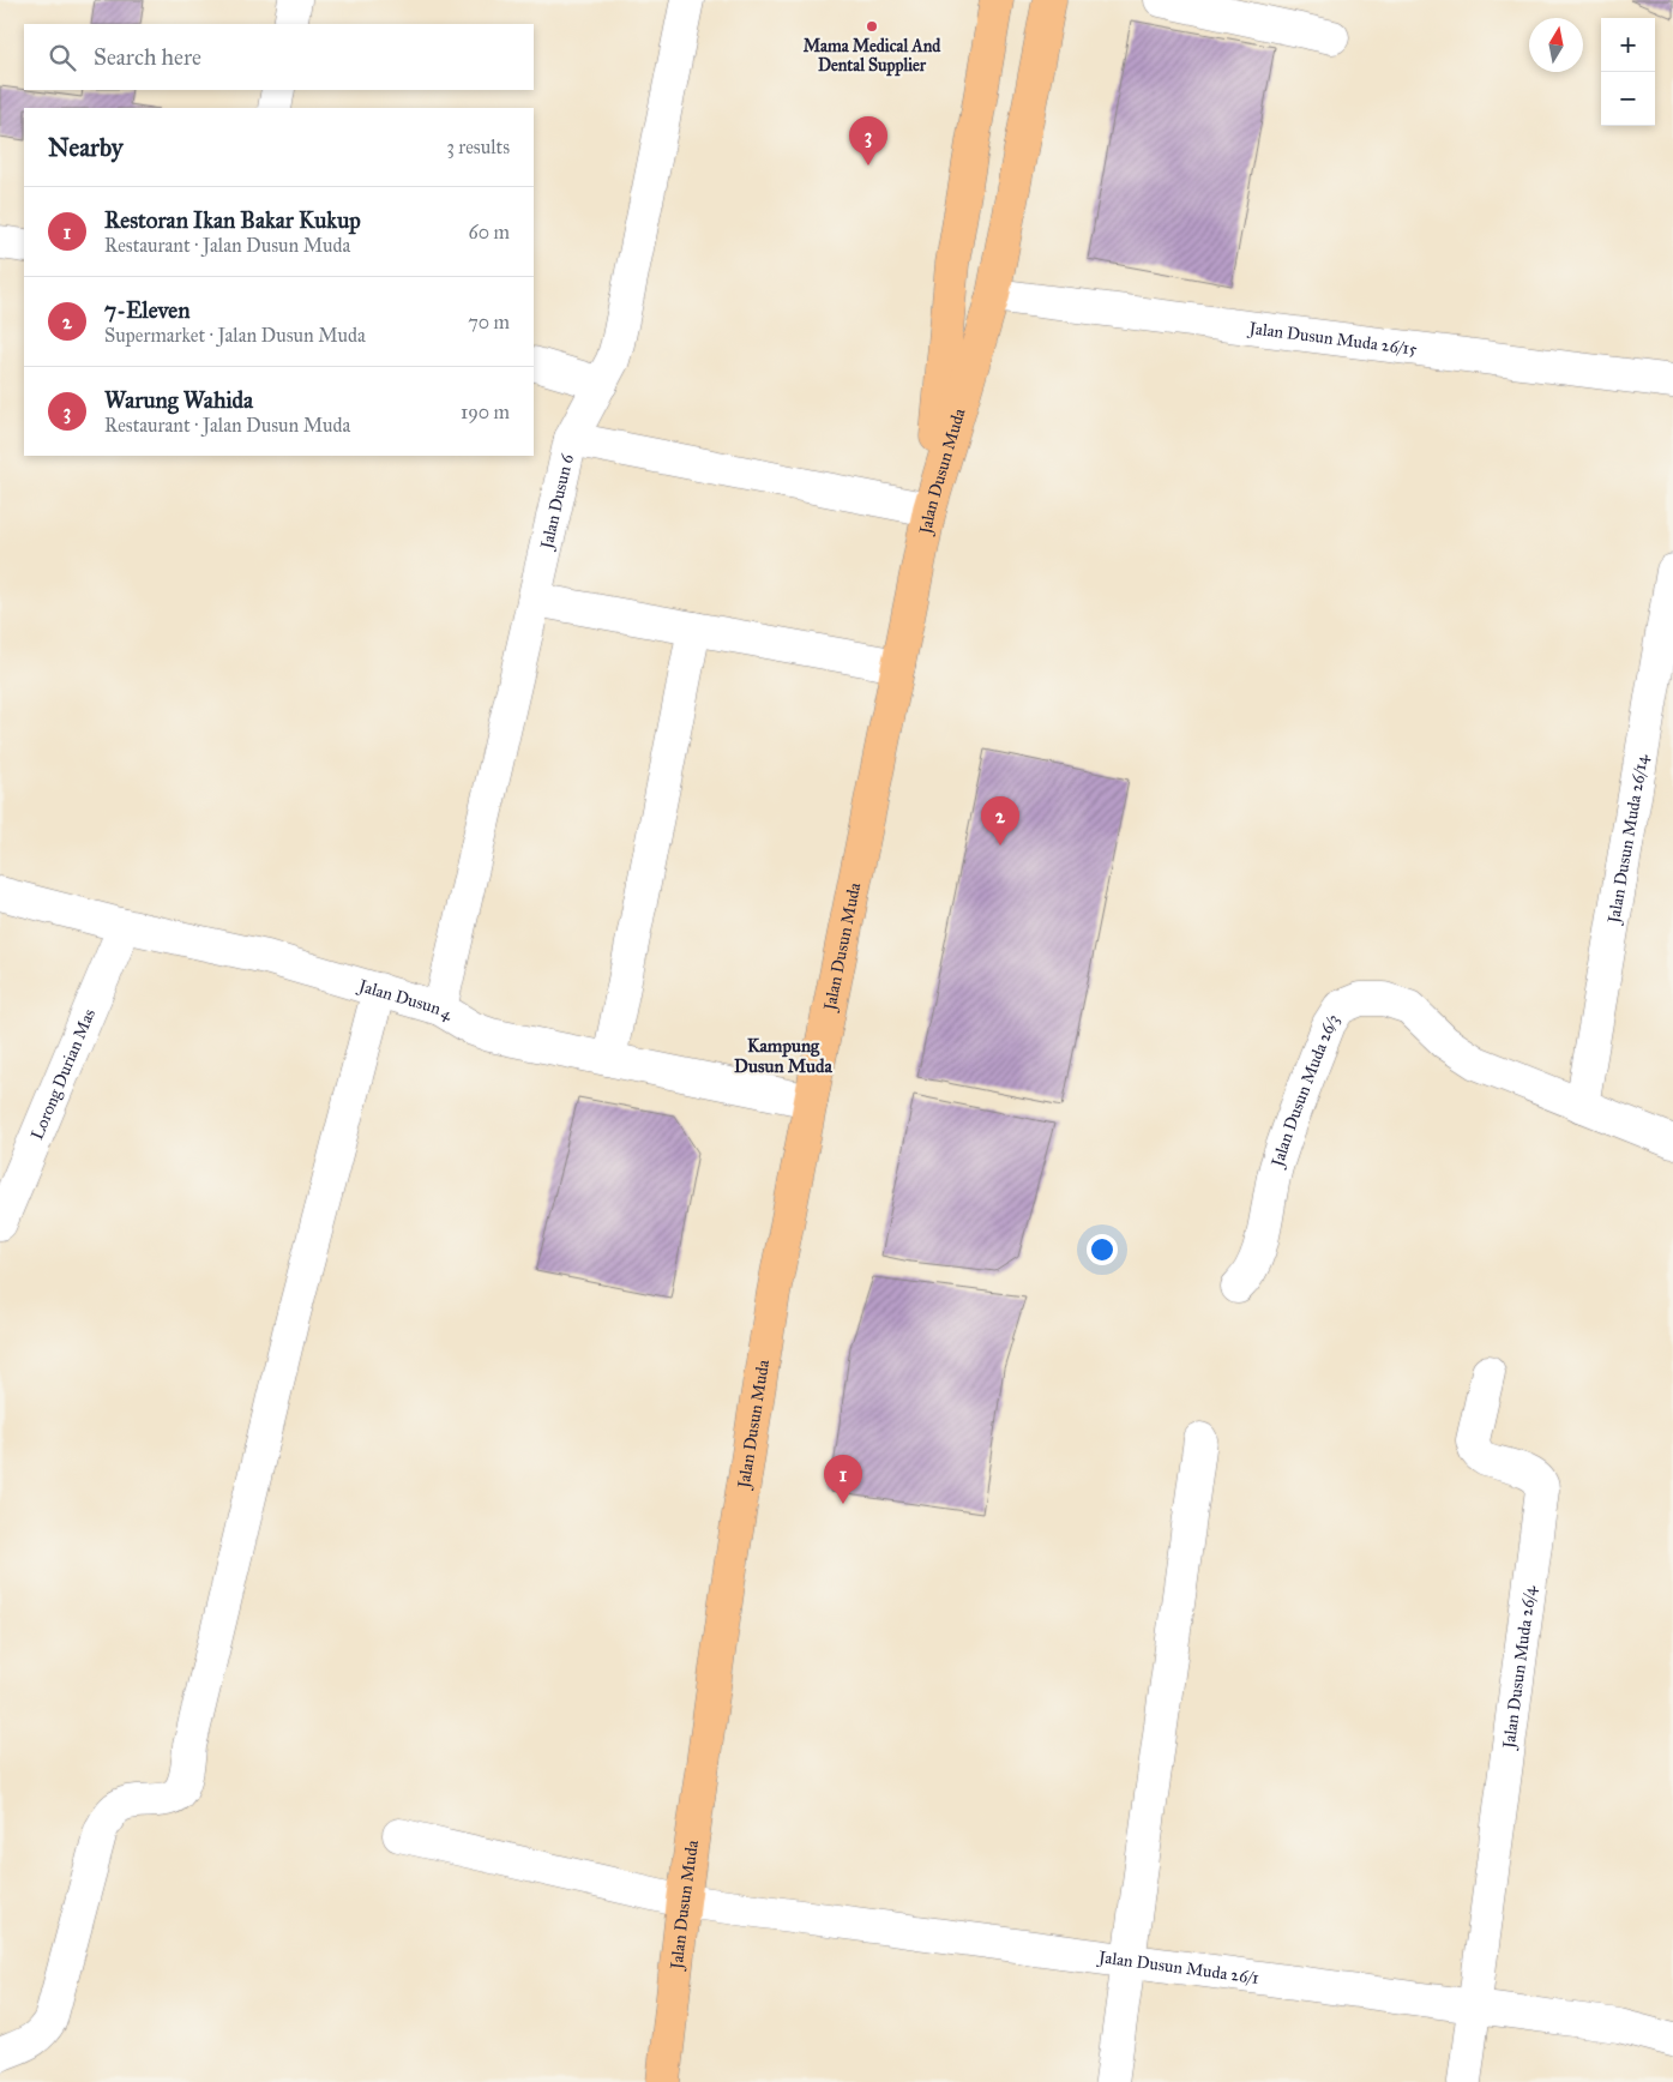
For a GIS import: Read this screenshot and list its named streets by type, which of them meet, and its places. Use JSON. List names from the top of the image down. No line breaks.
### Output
{"streets":{"main road":["Jalan Dusun Muda"],"street":["Jalan Dusun Muda 26/15","Jalan Dusun 6","Jalan Dusun Muda 26/14","Jalan Dusun 4","Lorong Durian Mas","Jalan Dusun Muda 26/3","Jalan Dusun Muda 26/4","Jalan Dusun Muda 26/1"]},"crossings":[["Jalan Dusun Muda 26/15","Jalan Dusun Muda"],["Jalan Dusun Muda","Jalan Dusun 4"],["Jalan Dusun Muda","Jalan Dusun Muda 26/1"],["Jalan Dusun 6","Jalan Dusun 4"],["Jalan Dusun Muda 26/14","Jalan Dusun Muda 26/3"],["Jalan Dusun 4","Lorong Durian Mas"],["Jalan Dusun Muda 26/4","Jalan Dusun Muda 26/1"]],"districts":["Kampung Dusun Muda"],"places":["Mama Medical And Dental Supplier"],"north":"top","page":{"map_buttons":["+","−"],"search":"Search here","heading":["Nearby","3 results"],"pins":["3","2","1"],"list":[{"mark":"1","name":"Restoran Ikan Bakar Kukup","note":"Restaurant · Jalan Dusun Muda","value":"60 m"},{"mark":"2","name":"7-Eleven","note":"Supermarket · Jalan Dusun Muda","value":"70 m"},{"mark":"3","name":"Warung Wahida","note":"Restaurant · Jalan Dusun Muda","value":"190 m"}]}}
